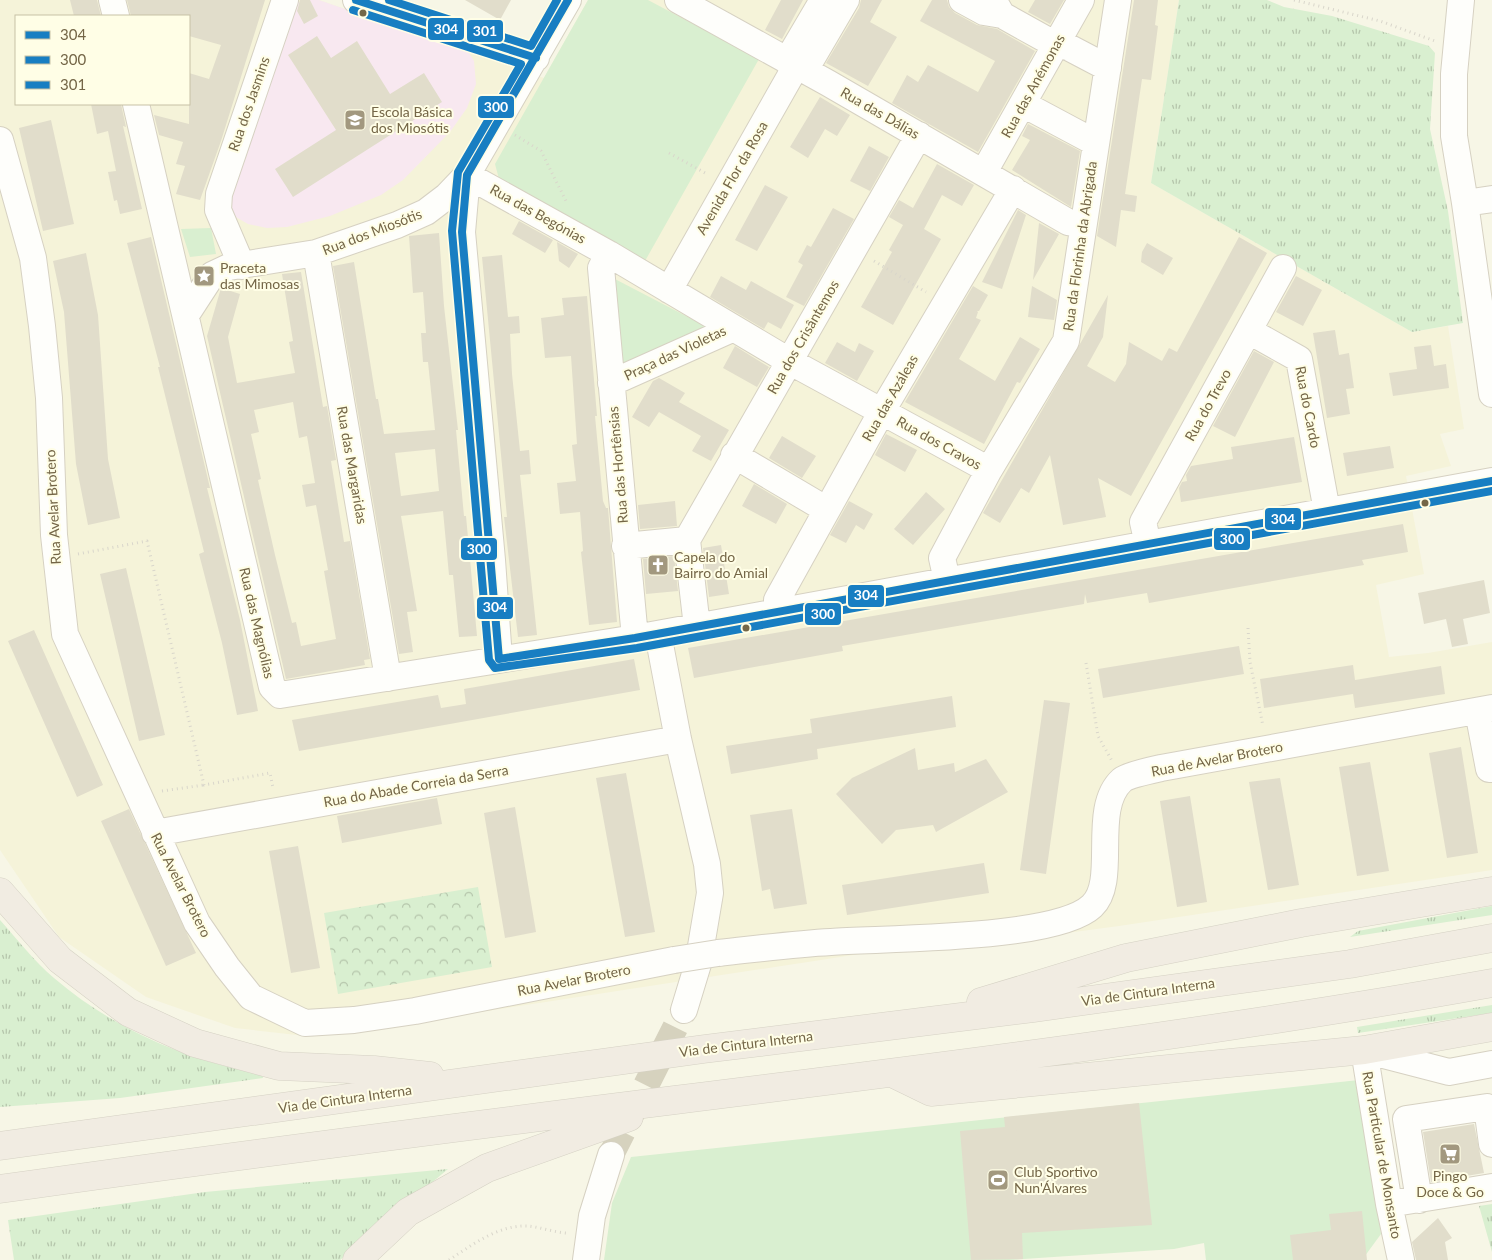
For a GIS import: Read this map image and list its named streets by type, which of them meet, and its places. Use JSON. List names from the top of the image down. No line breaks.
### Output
{"streets":{"highway":["Via de Cintura Interna"],"street":["Rua das Anémonas","Rua dos Jasmins","Rua das Dálias","Avenida Flor da Rosa","Rua das Begónias","Rua dos Miosótis","Rua da Florinha da Abrigada","Rua dos Crisântemos","Praça das Violetas","Rua das Azáleas","Rua do Trevo","Rua do Cardo","Rua dos Cravos","Rua das Margaridas","Rua das Hortênsias","Rua Avelar Brotero","Rua das Magnólias","Rua de Avelar Brotero","Rua do Abade Correia da Serra","Rua Particular de Monsanto"]},"crossings":[["Rua das Anémonas","Rua das Dálias"],["Rua dos Jasmins","Rua dos Miosótis"],["Rua das Dálias","Avenida Flor da Rosa"],["Rua das Dálias","Rua da Florinha da Abrigada"],["Rua das Dálias","Rua dos Crisântemos"],["Rua das Dálias","Rua das Azáleas"],["Avenida Flor da Rosa","Praça das Violetas"],["Rua das Begónias","Rua dos Miosótis"],["Rua das Begónias","Praça das Violetas"],["Rua dos Miosótis","Rua das Margaridas"],["Rua da Florinha da Abrigada","Rua dos Cravos"],["Rua da Florinha da Abrigada","Rua das Magnólias"],["Rua dos Crisântemos","Rua dos Cravos"],["Praça das Violetas","Rua dos Cravos"],["Praça das Violetas","Rua das Hortênsias"],["Rua das Azáleas","Rua dos Cravos"],["Rua das Azáleas","Rua das Magnólias"],["Rua do Trevo","Rua do Cardo"],["Rua do Trevo","Rua das Magnólias"],["Rua do Cardo","Rua das Magnólias"],["Rua das Margaridas","Rua das Magnólias"],["Rua das Hortênsias","Rua das Magnólias"],["Rua Avelar Brotero","Rua de Avelar Brotero"],["Rua Avelar Brotero","Rua do Abade Correia da Serra"]],"places":{"school or university":["Escola Básica dos Miosótis"],"place":["Praceta das Mimosas"],"church":["Capela do Bairro do Amial"],"supermarket":["Pingo Doce & Go"],"sports":["Club Sportivo Nun'Álvares"]},"lines":["transit line 304","transit line 301","transit line 300"],"legend":["304","300","301"]}
